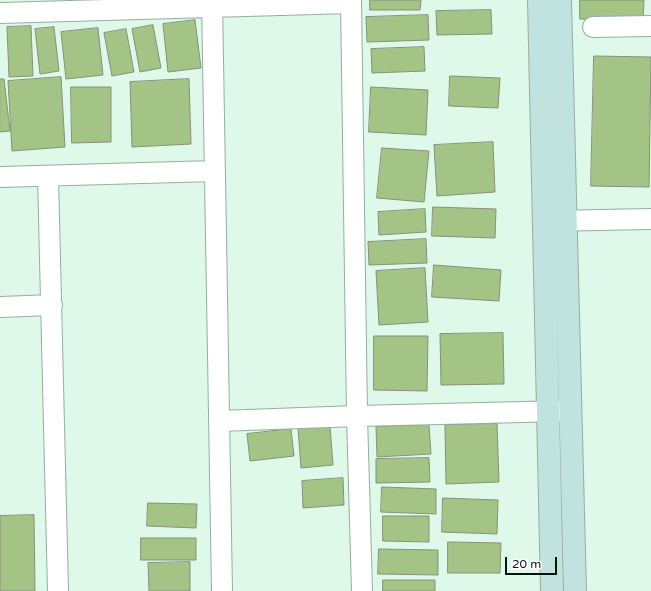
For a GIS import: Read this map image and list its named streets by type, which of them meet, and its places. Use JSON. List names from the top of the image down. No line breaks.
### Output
{"scale_bar":"20 m"}
